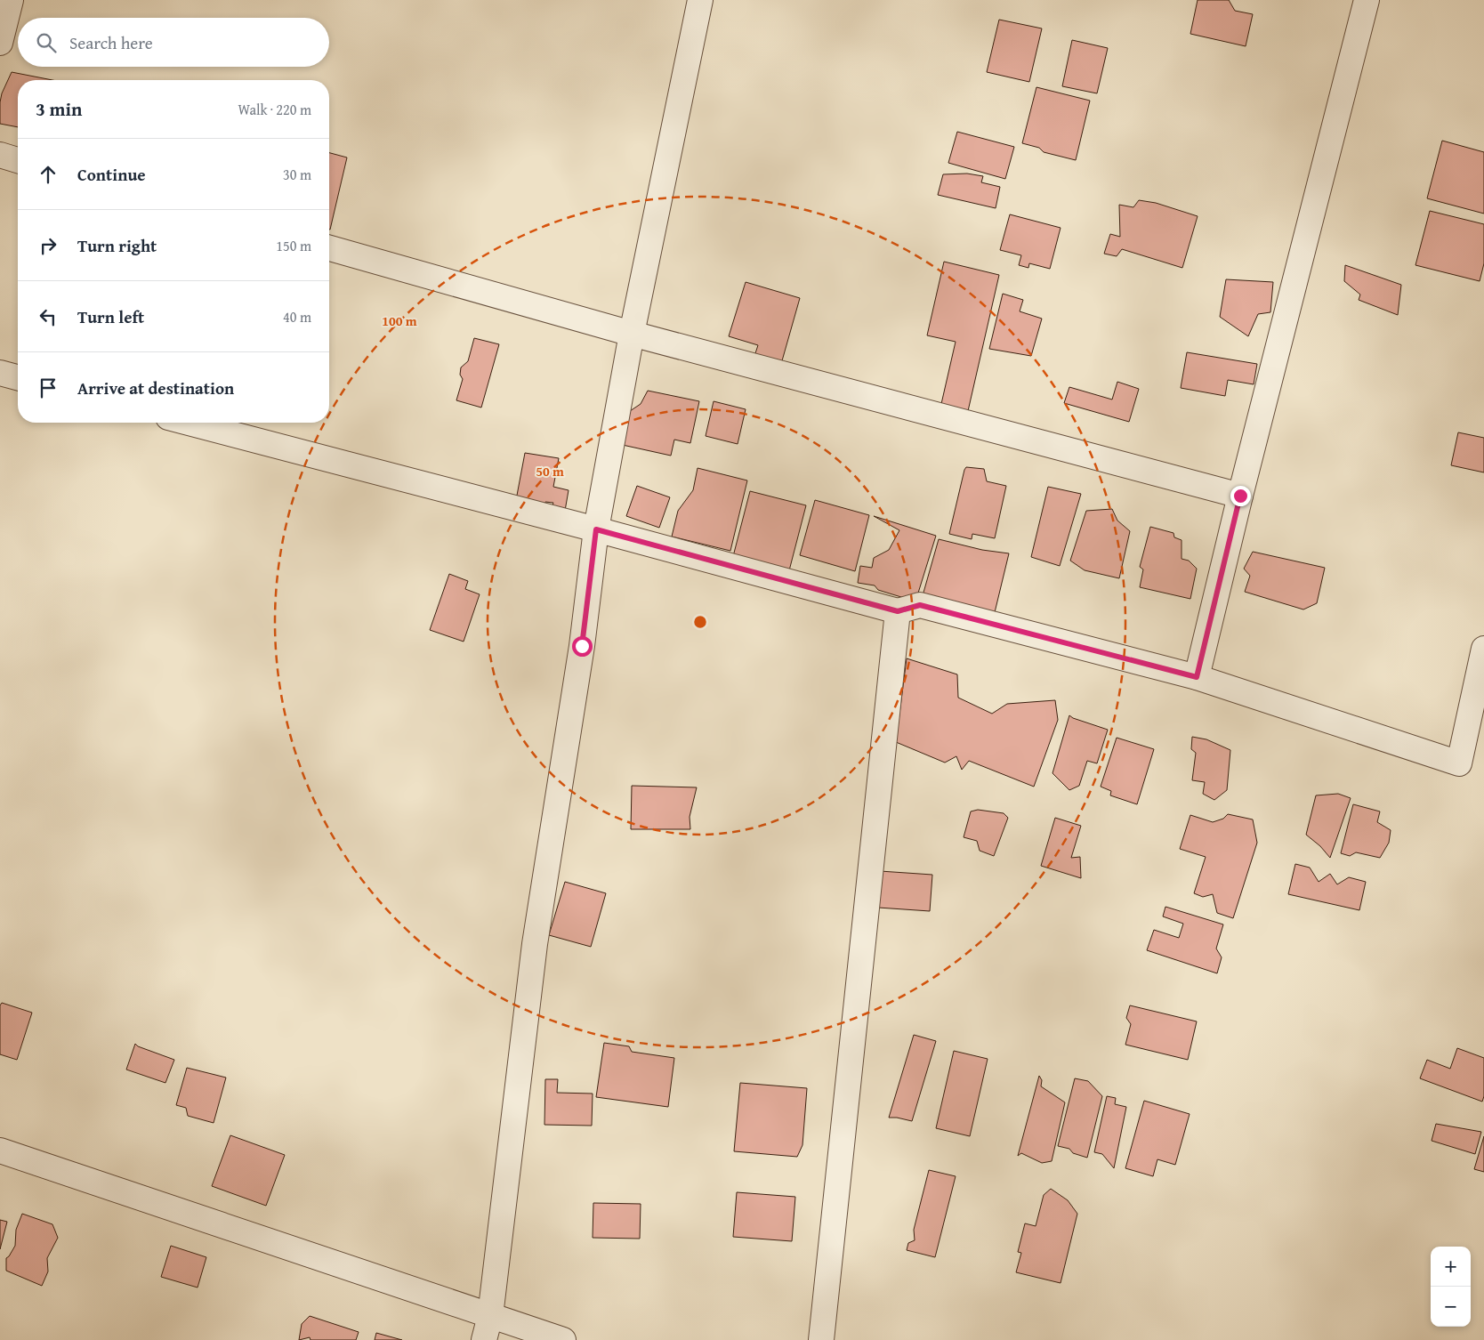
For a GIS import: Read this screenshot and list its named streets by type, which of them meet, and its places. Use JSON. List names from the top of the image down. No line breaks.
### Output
{"page":{"search":"Search here","heading":["3 min","Walk · 220 m"],"list":[["Continue","30 m"],["Turn right","150 m"],["Turn left","40 m"],"Arrive at destination"],"map_buttons":["+","−"]},"rings":["100 m","50 m"]}
